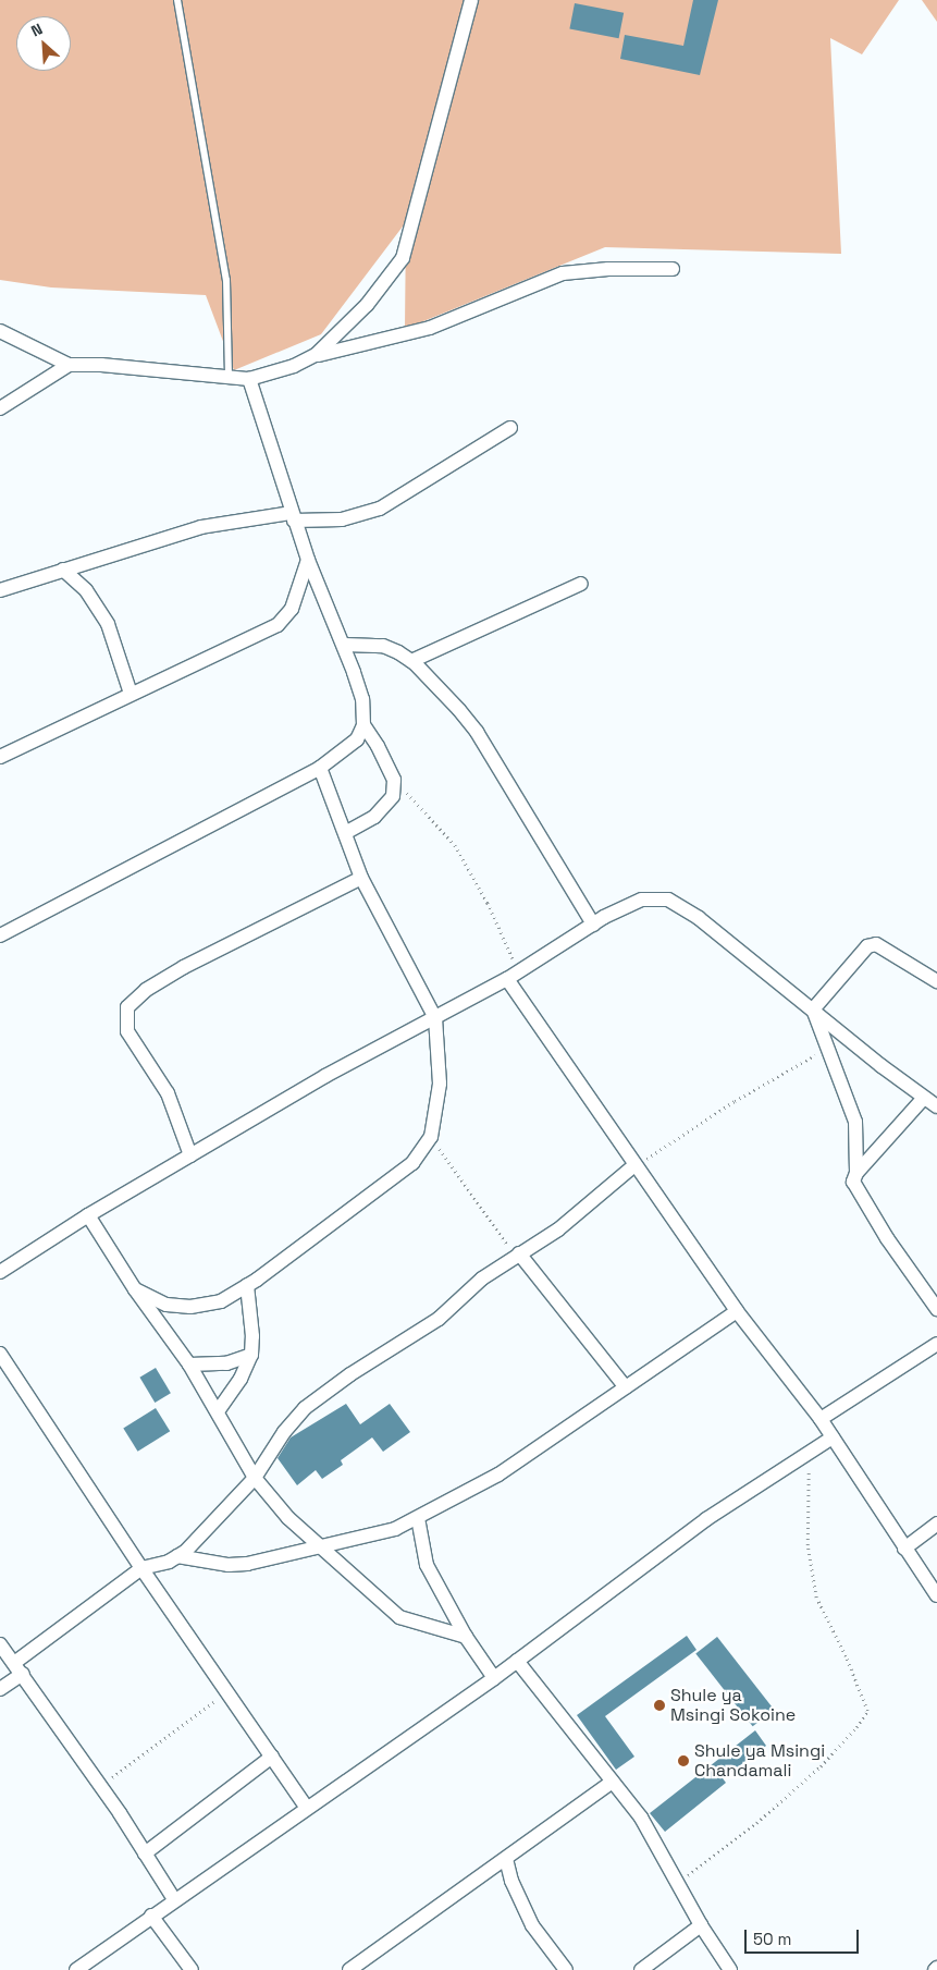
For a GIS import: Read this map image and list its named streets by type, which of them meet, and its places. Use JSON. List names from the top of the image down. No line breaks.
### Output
{"places":["Shule ya Msingi Sokoine","Shule ya Msingi Chandamali"],"scale_bar":"50 m","north":"top left"}
